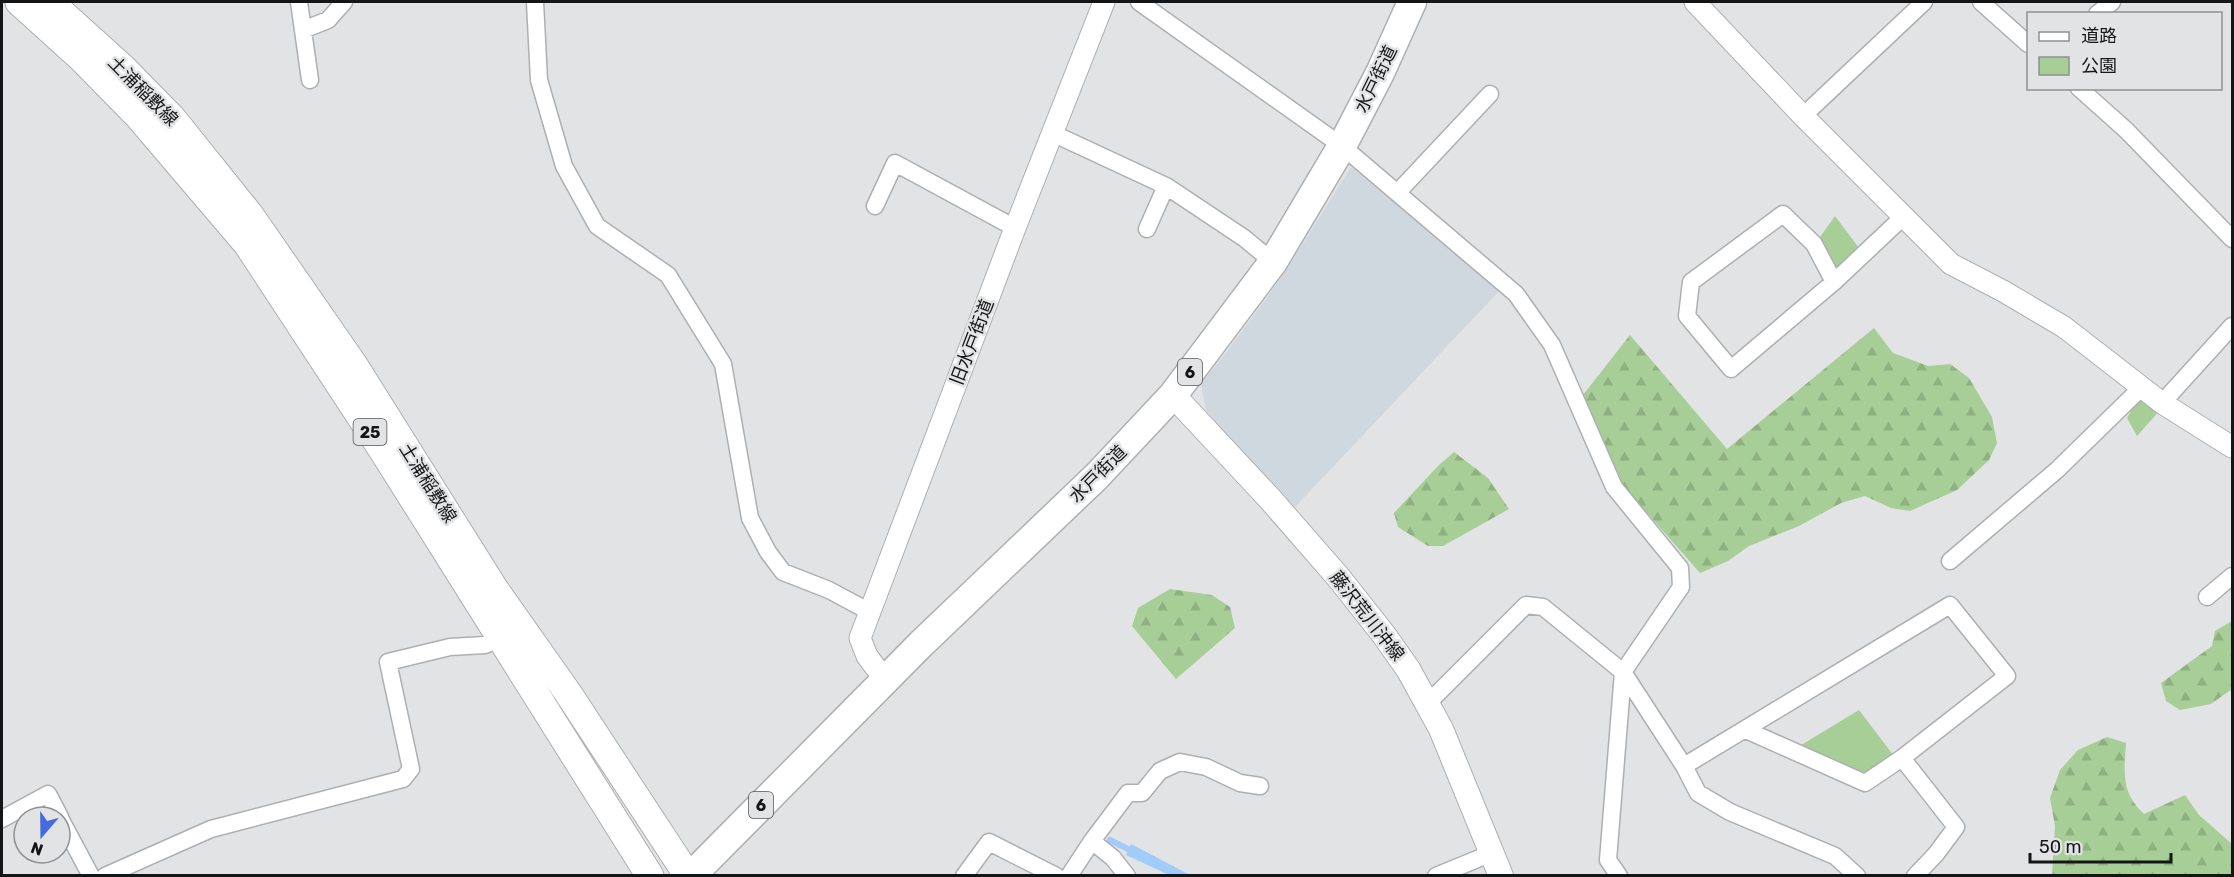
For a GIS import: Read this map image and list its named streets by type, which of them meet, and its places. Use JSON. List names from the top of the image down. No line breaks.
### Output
{"streets":{"highway":["水戸街道","6"],"main road":["土浦稲敷線","25","藤沢荒川沖線"],"street":["旧水戸街道"]},"crossings":[["水戸街道","土浦稲敷線"],["水戸街道","旧水戸街道"],["水戸街道","藤沢荒川沖線"]],"legend":["道路","公園"],"scale_bar":"50 m","north":"bottom"}
